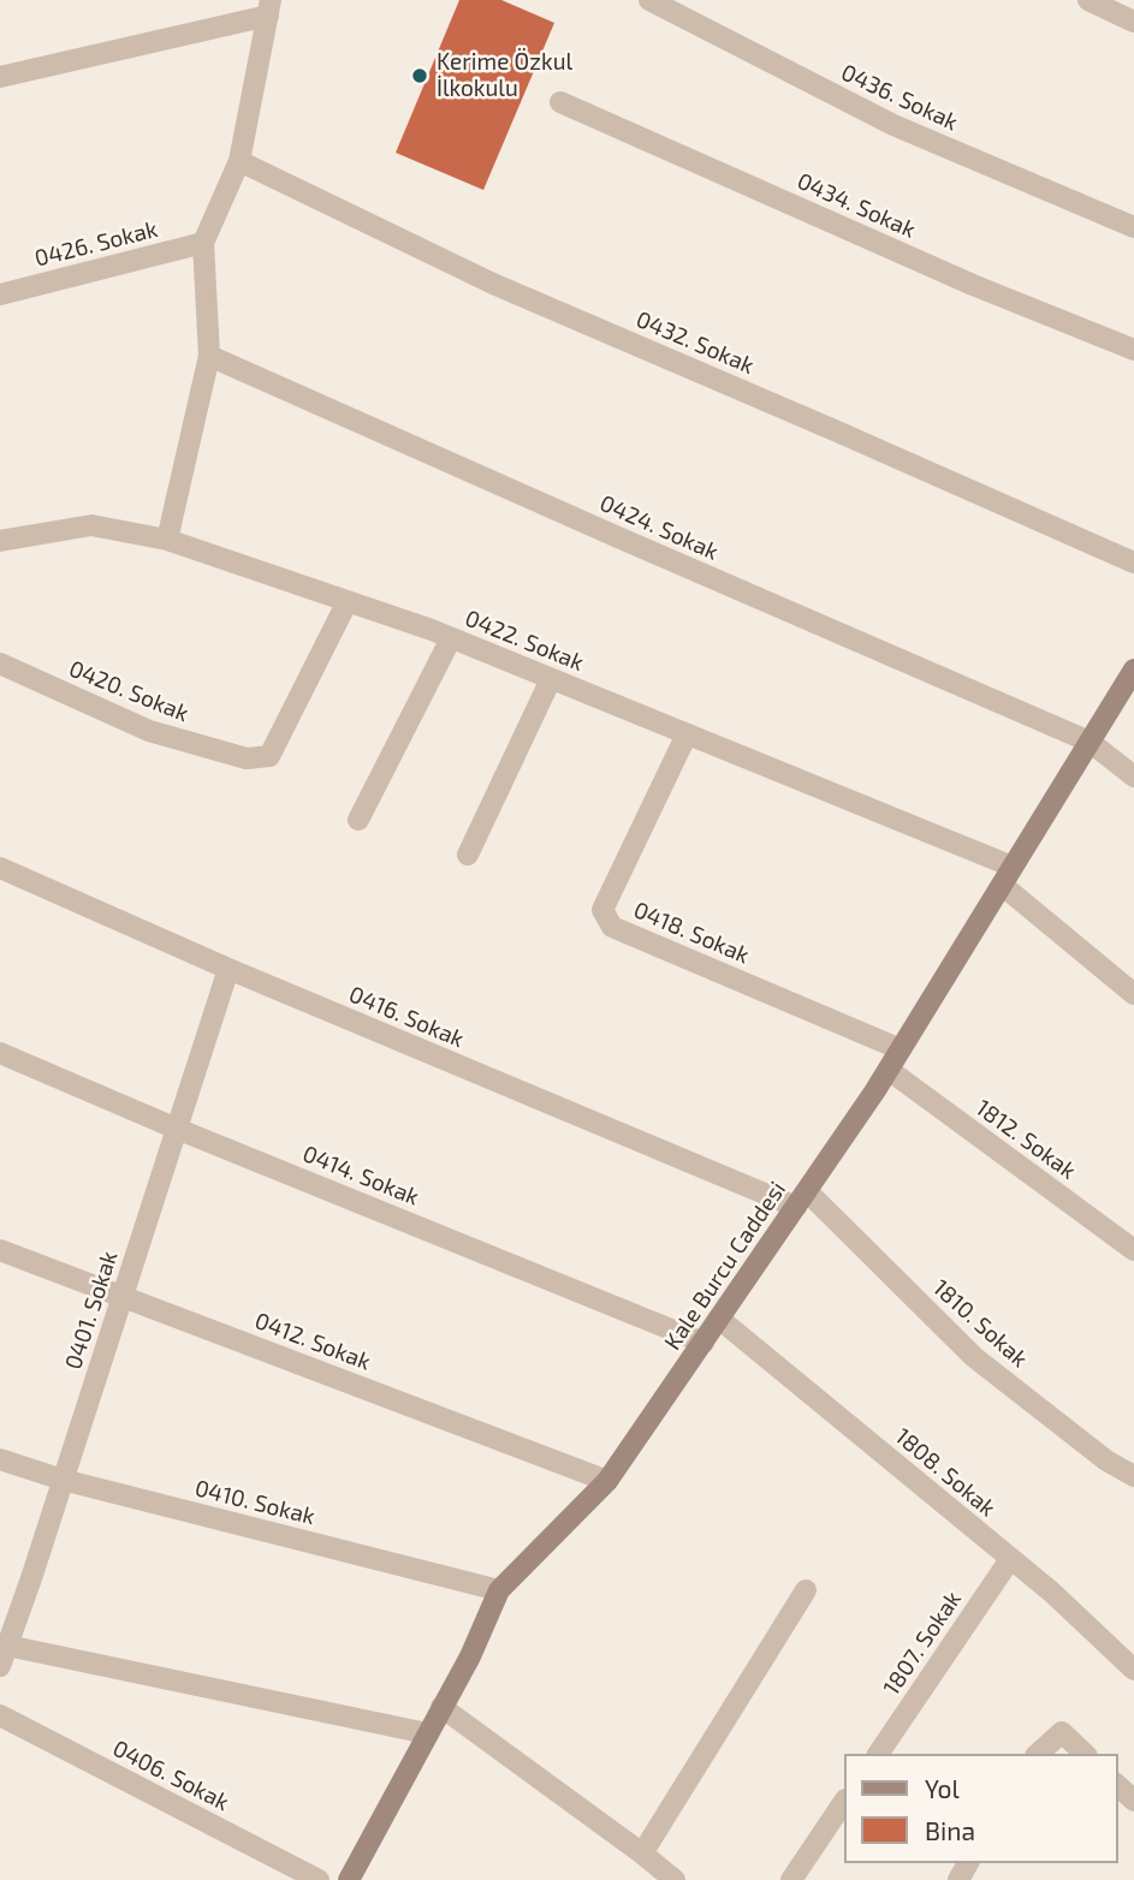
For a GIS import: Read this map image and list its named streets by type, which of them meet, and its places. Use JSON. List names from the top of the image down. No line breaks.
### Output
{"streets":{"street":["0436. Sokak","0434. Sokak","0426. Sokak","0432. Sokak","0424. Sokak","0422. Sokak","0420. Sokak","0418. Sokak","0416. Sokak","1812. Sokak","0414. Sokak","Kale Burcu Caddesi","0401. Sokak","1810. Sokak","0412. Sokak","1808. Sokak","0410. Sokak","1807. Sokak","0406. Sokak"]},"crossings":[["0424. Sokak","Kale Burcu Caddesi"],["0422. Sokak","0420. Sokak"],["0422. Sokak","0418. Sokak"],["0422. Sokak","Kale Burcu Caddesi"],["0418. Sokak","Kale Burcu Caddesi"],["0416. Sokak","Kale Burcu Caddesi"],["0416. Sokak","0401. Sokak"],["0416. Sokak","1810. Sokak"],["1812. Sokak","Kale Burcu Caddesi"],["0414. Sokak","Kale Burcu Caddesi"],["0414. Sokak","0401. Sokak"],["Kale Burcu Caddesi","1810. Sokak"],["Kale Burcu Caddesi","0412. Sokak"],["Kale Burcu Caddesi","1808. Sokak"],["Kale Burcu Caddesi","0410. Sokak"],["0401. Sokak","0412. Sokak"],["0401. Sokak","0410. Sokak"],["1808. Sokak","1807. Sokak"]],"places":["Kerime Özkul İlkokulu"],"legend":["Yol","Bina"]}
